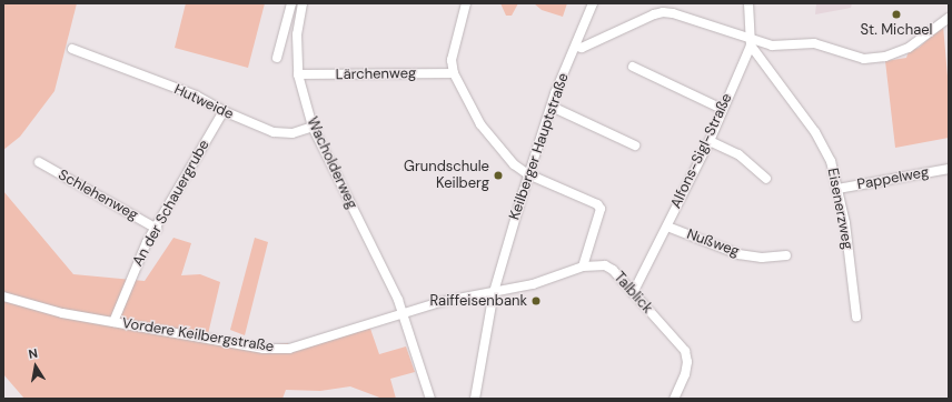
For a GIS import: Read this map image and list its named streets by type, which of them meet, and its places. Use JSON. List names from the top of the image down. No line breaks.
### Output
{"streets":{"street":["Lärchenweg","Hutweide","Keilberger Hauptstraße","Alfons-Sigl-Straße","Wacholderweg","Pappelweg","Schlehenweg","An der Schauergrube","Eisenerzweg","Nußweg","Talblick","Vordere Keilbergstraße"]},"crossings":[["Lärchenweg","Wacholderweg"],["Hutweide","Wacholderweg"],["Hutweide","An der Schauergrube"],["Keilberger Hauptstraße","Talblick"],["Keilberger Hauptstraße","Vordere Keilbergstraße"],["Alfons-Sigl-Straße","Eisenerzweg"],["Alfons-Sigl-Straße","Nußweg"],["Alfons-Sigl-Straße","Talblick"],["Wacholderweg","Vordere Keilbergstraße"],["Pappelweg","Eisenerzweg"],["Schlehenweg","An der Schauergrube"],["An der Schauergrube","Vordere Keilbergstraße"],["Talblick","Vordere Keilbergstraße"]],"places":["St. Michael","Grundschule Keilberg","Raiffeisenbank"],"north":"top"}
